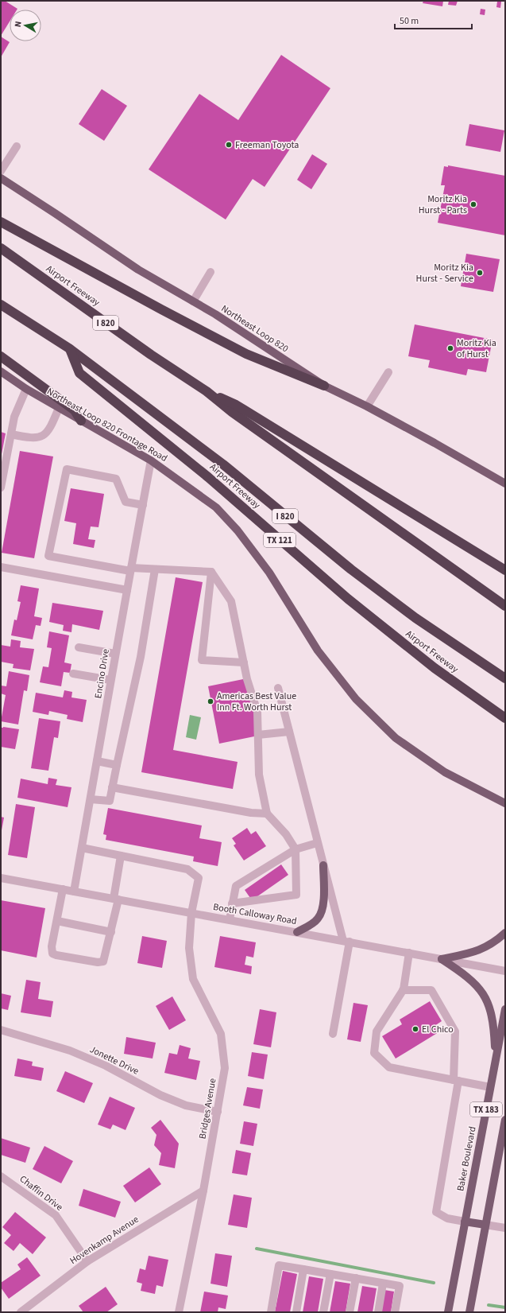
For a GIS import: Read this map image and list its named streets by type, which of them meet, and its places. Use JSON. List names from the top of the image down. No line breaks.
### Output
{"streets":{"highway":["Airport Freeway","I 820","TX 121"],"main road":["Northeast Loop 820","Northeast Loop 820 Frontage Road","TX 183","Baker Boulevard"],"street":["Encino Drive","Booth Calloway Road","Jonette Drive","Bridges Avenue","Chaffin Drive","Hovenkamp Avenue"]},"crossings":[["Airport Freeway","I 820"],["Northeast Loop 820 Frontage Road","Encino Drive"],["Encino Drive","Booth Calloway Road"],["Booth Calloway Road","Bridges Avenue"],["Jonette Drive","Bridges Avenue"],["Bridges Avenue","Hovenkamp Avenue"],["Chaffin Drive","Hovenkamp Avenue"]],"places":["Freeman Toyota","Moritz Kia Hurst - Parts","Moritz Kia Hurst - Service","Moritz Kia of Hurst","Americas Best Value Inn Ft. Worth Hurst","El Chico"],"scale_bar":"50 m","north":"left"}
